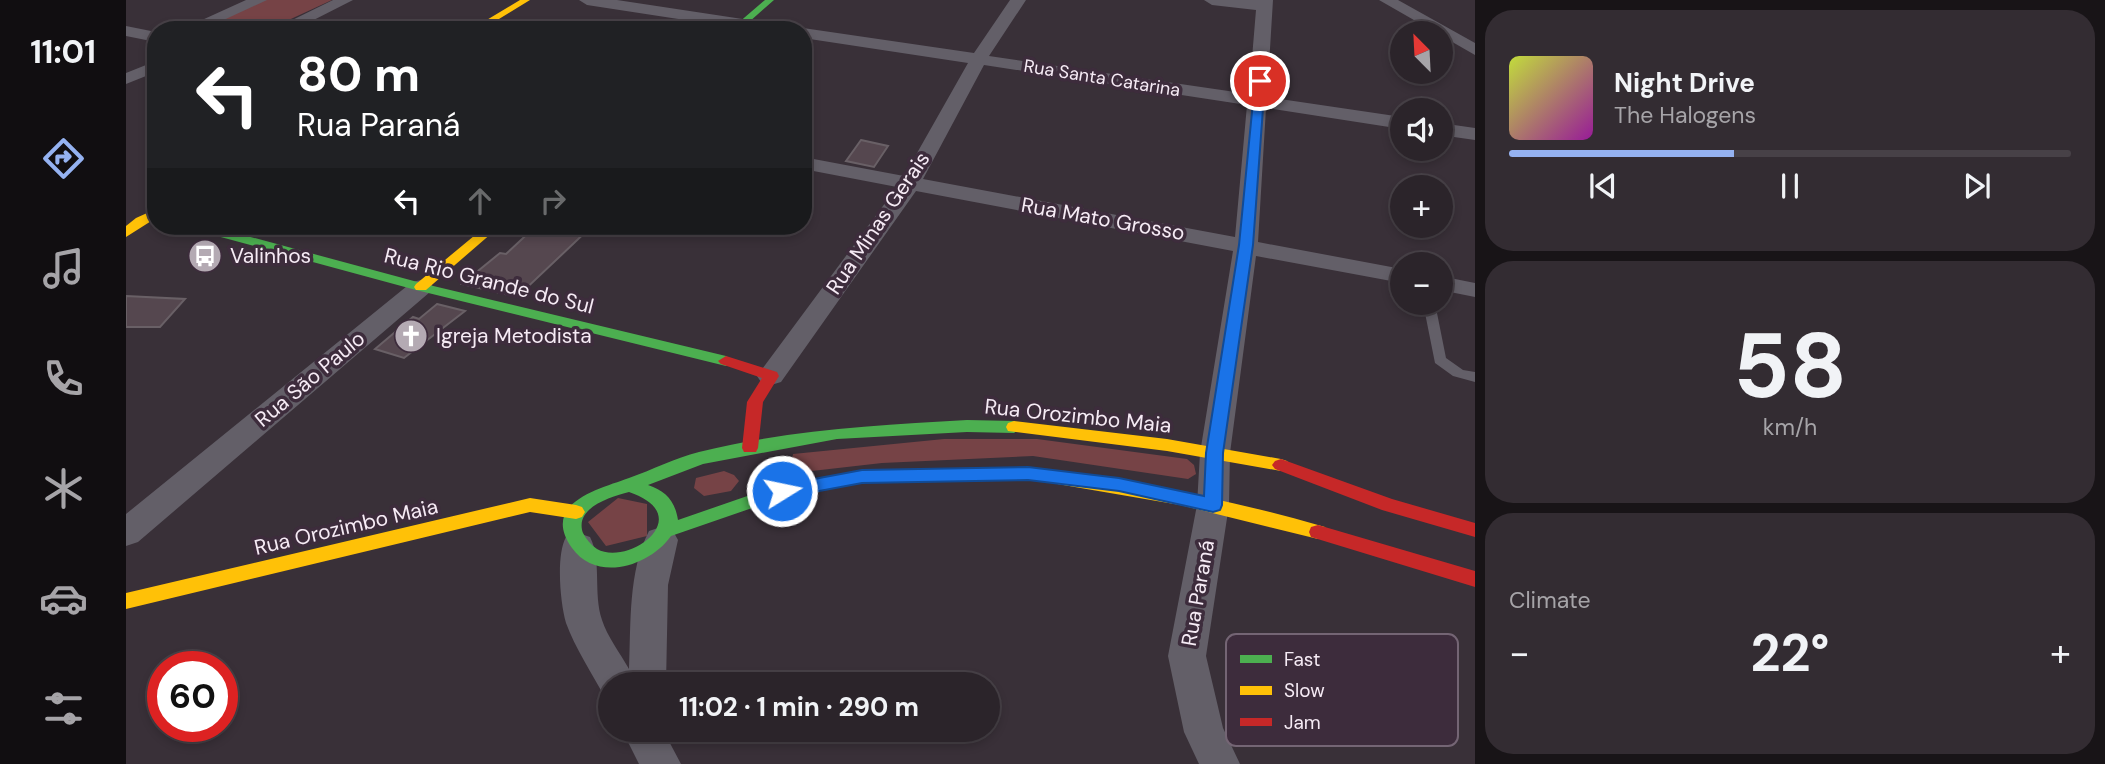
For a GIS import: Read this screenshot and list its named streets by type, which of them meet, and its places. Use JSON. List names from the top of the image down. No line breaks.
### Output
{"streets":{"main road":["Rua Minas Gerais","Rua Rio Grande do Sul","Rua São Paulo","Rua Orozimbo Maia"],"street":["Rua Santa Catarina","Rua Mato Grosso","Rua Paraná"]},"crossings":[["Rua Santa Catarina","Rua Minas Gerais"],["Rua Santa Catarina","Rua Paraná"],["Rua Mato Grosso","Rua Minas Gerais"],["Rua Mato Grosso","Rua Paraná"],["Rua Minas Gerais","Rua Rio Grande do Sul"],["Rua Minas Gerais","Rua Orozimbo Maia"],["Rua Rio Grande do Sul","Rua São Paulo"],["Rua Orozimbo Maia","Rua Paraná"]],"places":{"bus stop":["Valinhos"],"church":["Igreja Metodista"]},"legend":["Fast","Slow","Jam"],"north":"top left","page":{"tabs":"11:01","map_buttons":["+","−"],"turn":["80 m","Rua Paraná"],"song":["Night Drive","The Halogens"],"tile":[["58","km/h"],"Climate"],"heat":["−","22°","+"],"limit":"60","trip":"11:02 · 1 min · 290 m"}}
